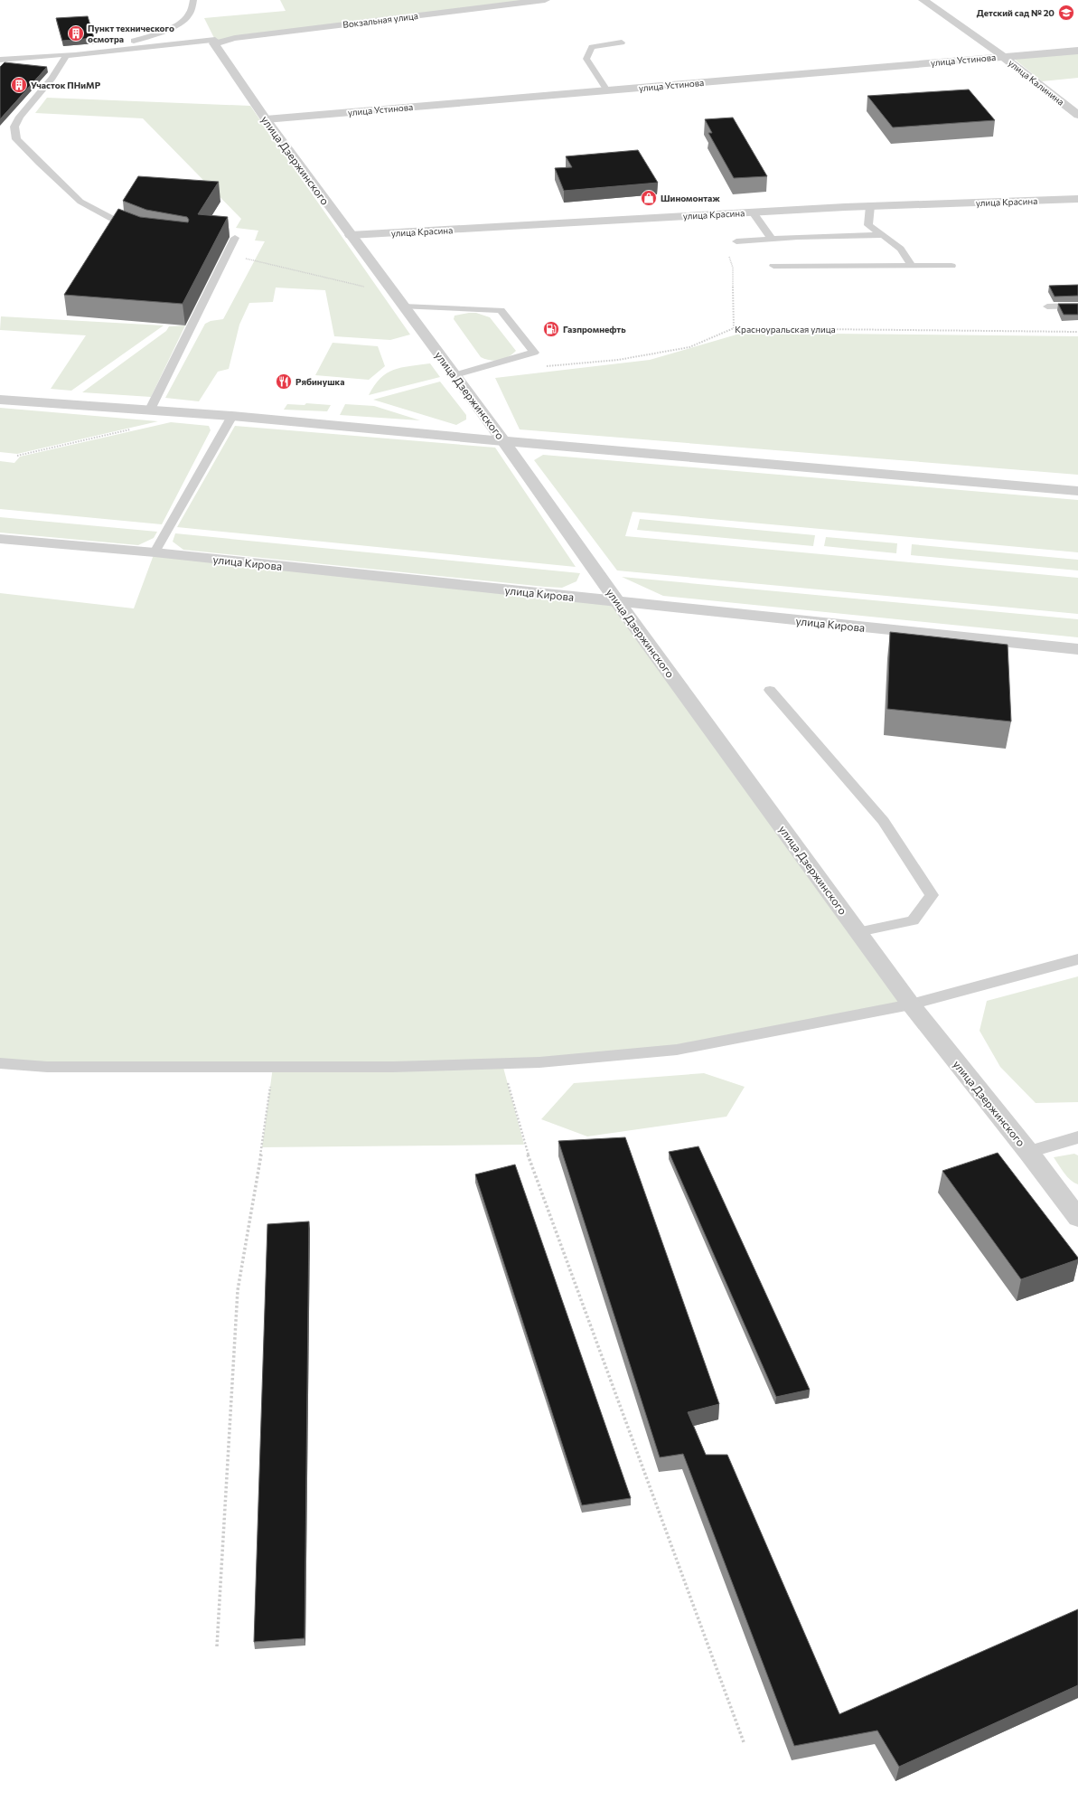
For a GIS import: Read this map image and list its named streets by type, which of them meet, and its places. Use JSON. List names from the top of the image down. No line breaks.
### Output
{"streets":{"street":["Вокзальная улица","улица Устинова","улица Калинина","улица Дзержинского","улица Красина","улица Кирова"],"path":["Красноуральская улица"]},"crossings":[["Вокзальная улица","улица Дзержинского"],["улица Устинова","улица Калинина"],["улица Устинова","улица Дзержинского"],["улица Дзержинского","улица Красина"],["улица Дзержинского","улица Кирова"]],"places":{"school or university":["Детский сад № 20"],"building":["Пункт технического осмотра","Участок ПНиМР"],"shop":["Шиномонтаж"],"fuel station":["Газпромнефть"],"restaurant":["Рябинушка"]}}
